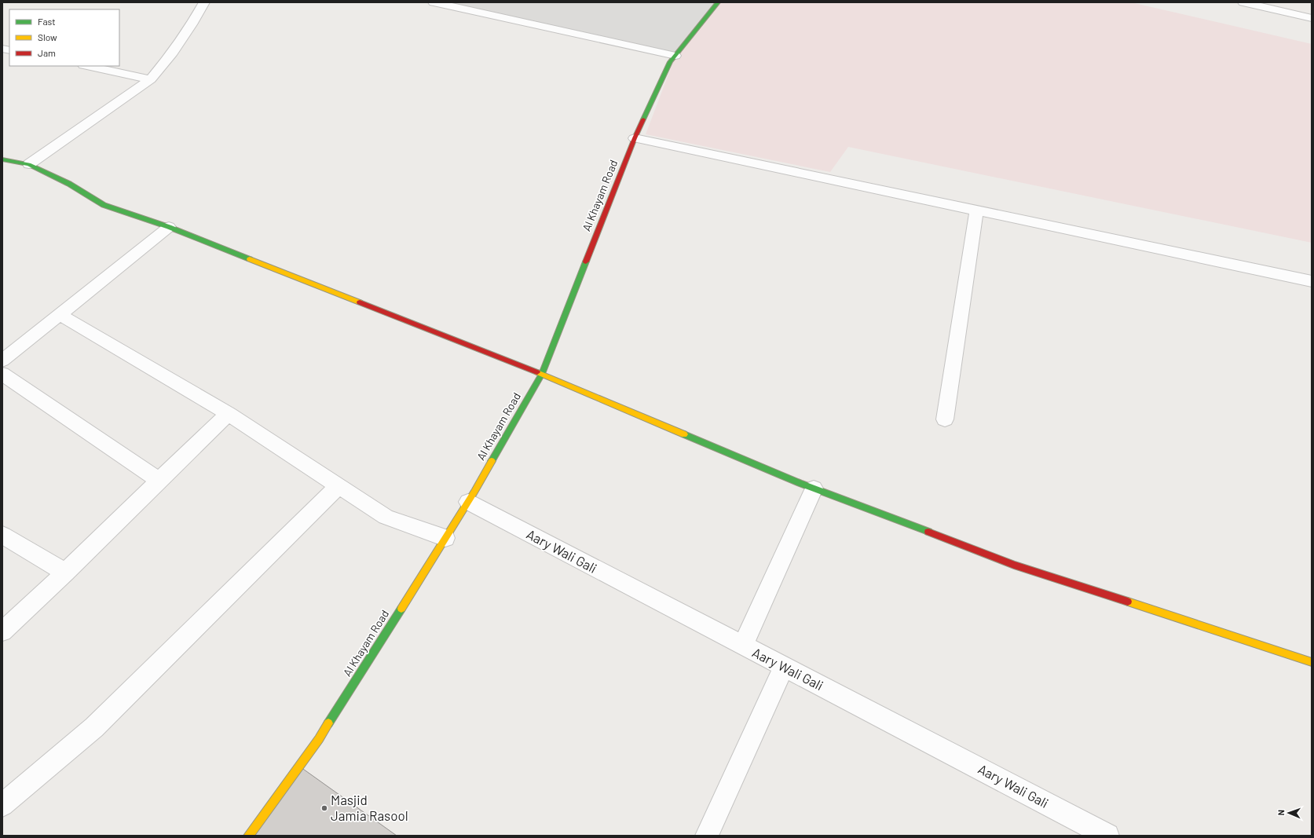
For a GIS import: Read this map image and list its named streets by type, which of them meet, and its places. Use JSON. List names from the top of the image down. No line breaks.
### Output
{"streets":{"street":["Al Khayam Road","Aary Wali Gali"]},"crossings":[["Al Khayam Road","Aary Wali Gali"]],"places":["Masjid Jamia Rasool"],"legend":["Fast","Slow","Jam"],"north":"left"}
